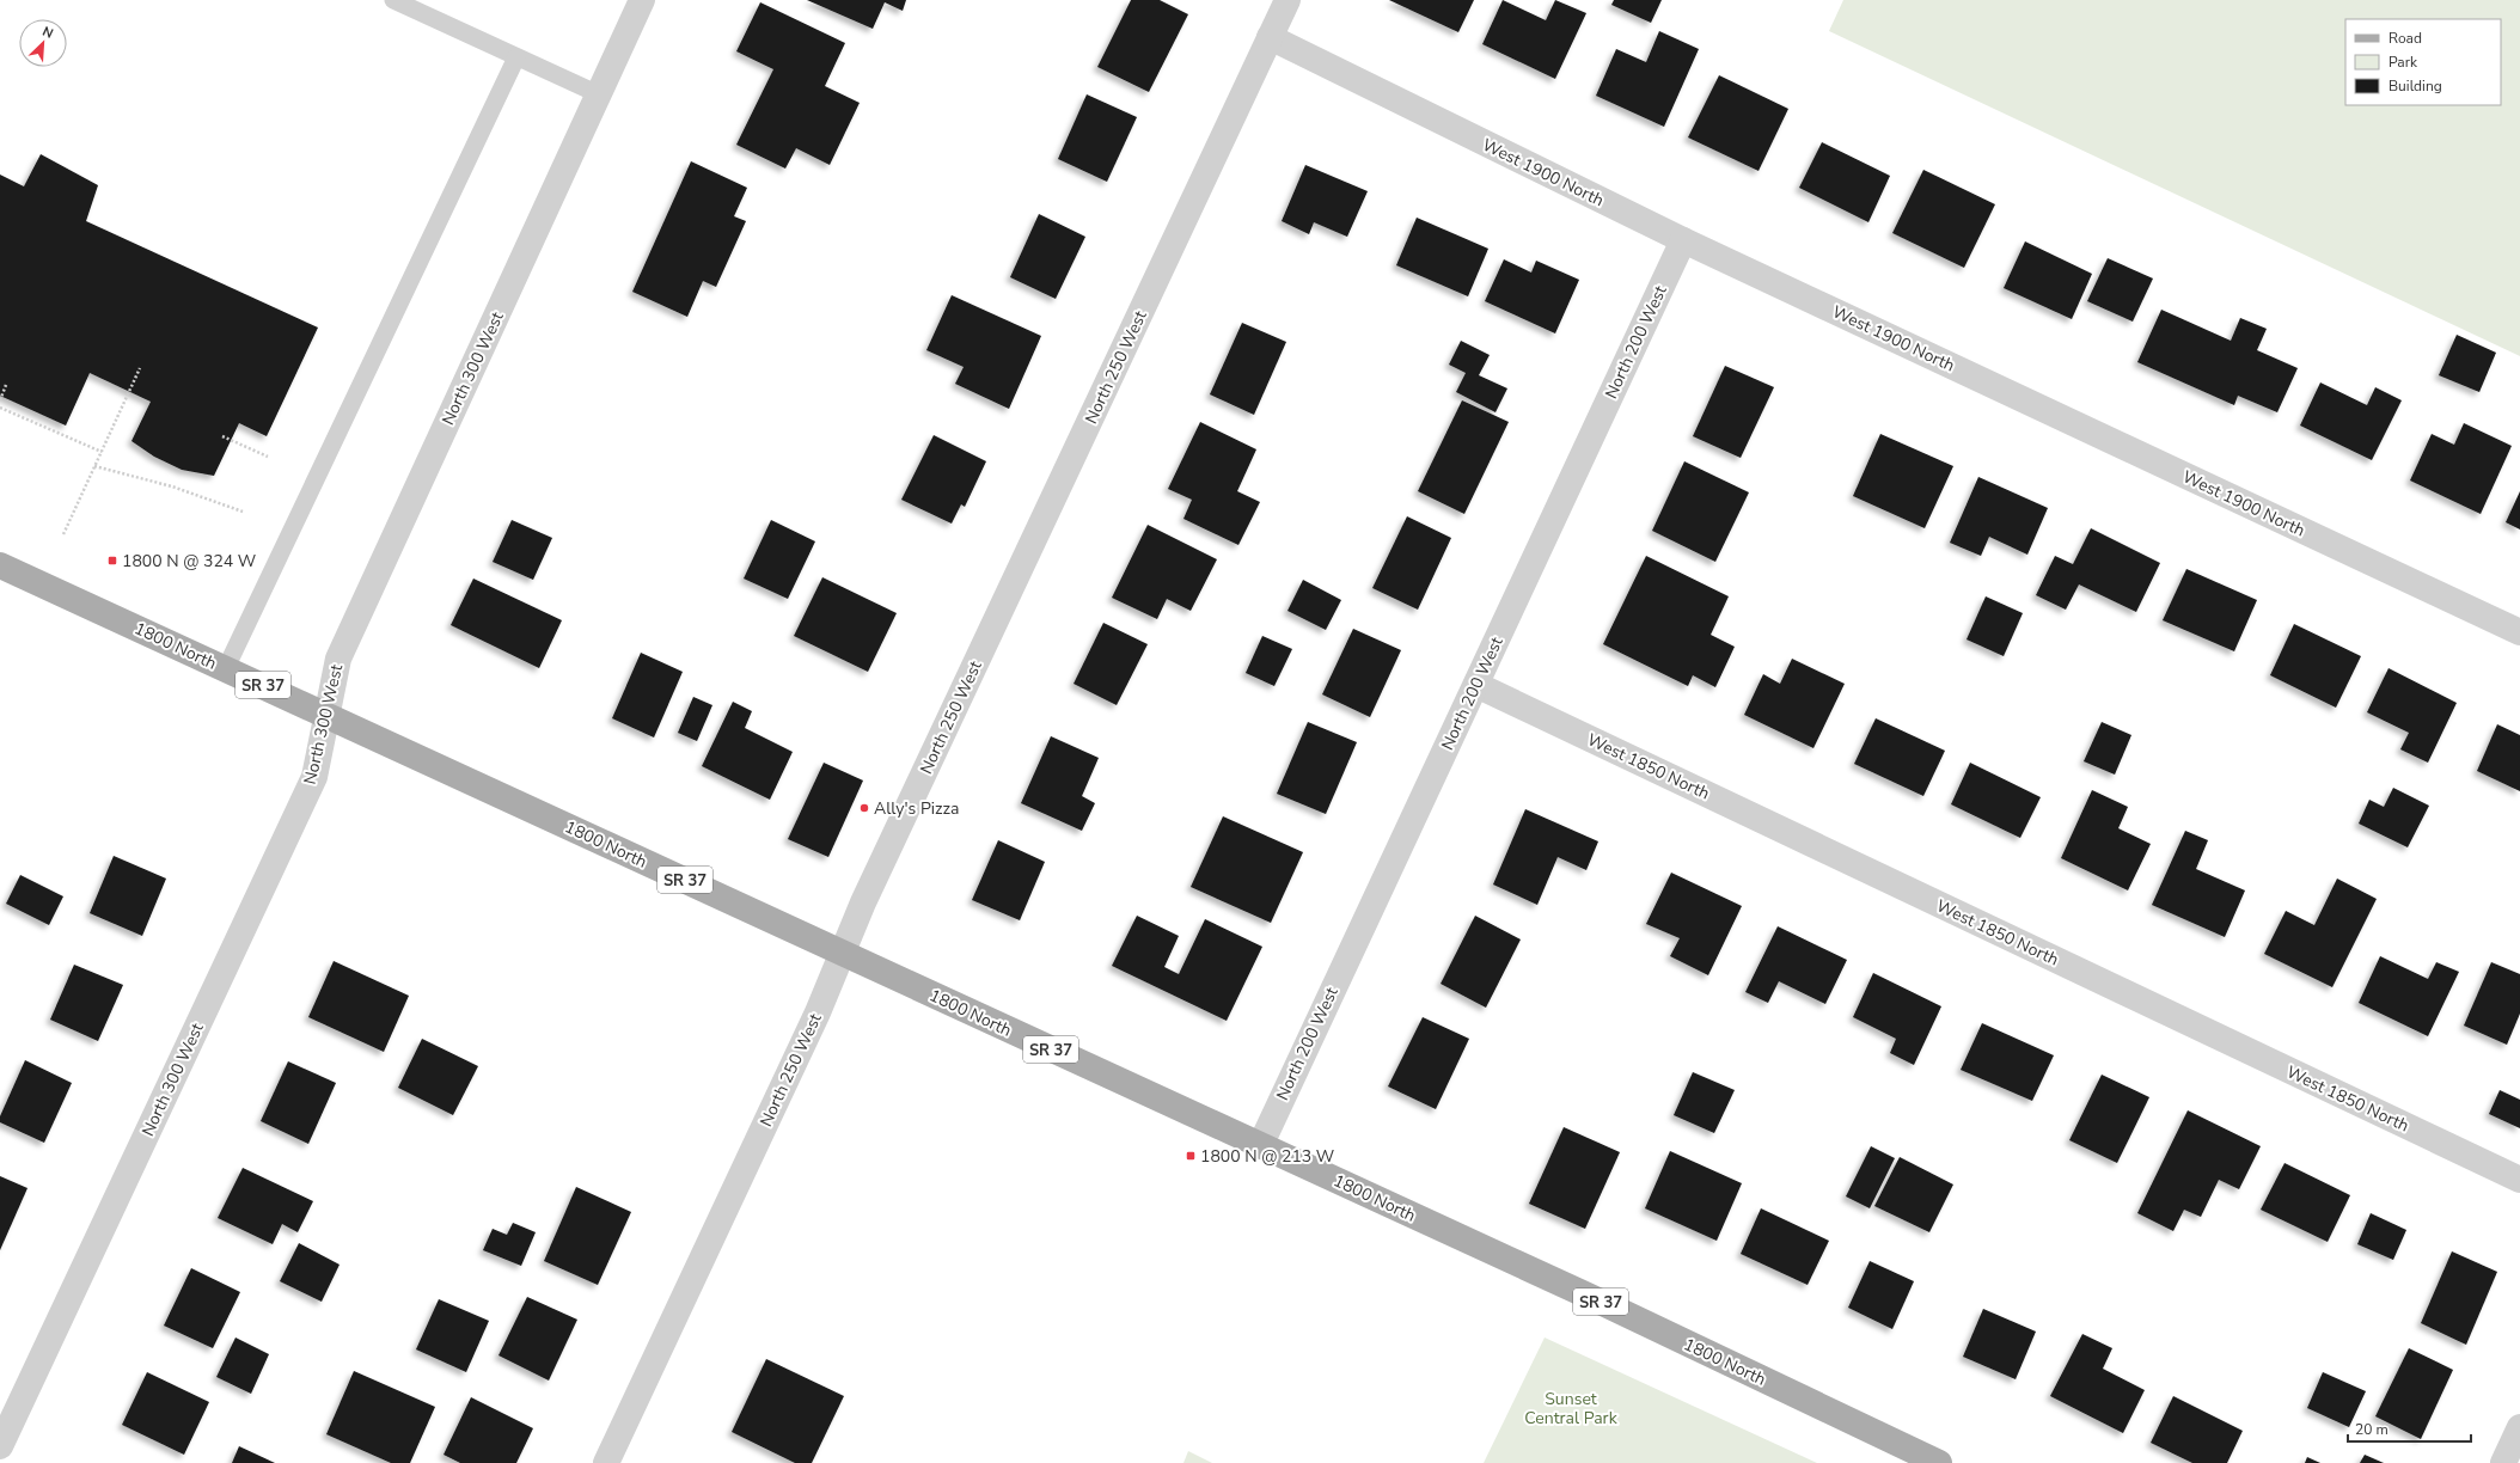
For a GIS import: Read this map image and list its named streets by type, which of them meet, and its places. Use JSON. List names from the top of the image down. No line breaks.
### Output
{"streets":{"main road":["1800 North","SR 37"],"street":["West 1900 North","North 200 West","North 250 West","North 300 West","West 1850 North"]},"crossings":[["West 1900 North","North 200 West"],["West 1900 North","North 250 West"],["North 200 West","1800 North"],["North 200 West","West 1850 North"],["North 250 West","1800 North"],["North 300 West","1800 North"]],"parks":["Sunset Central Park"],"places":{"transit":["1800 N @ 324 W","1800 N @ 213 W"],"other":["Ally's Pizza"]},"legend":["Road","Park","Building"],"scale_bar":"20 m","north":"top right"}
